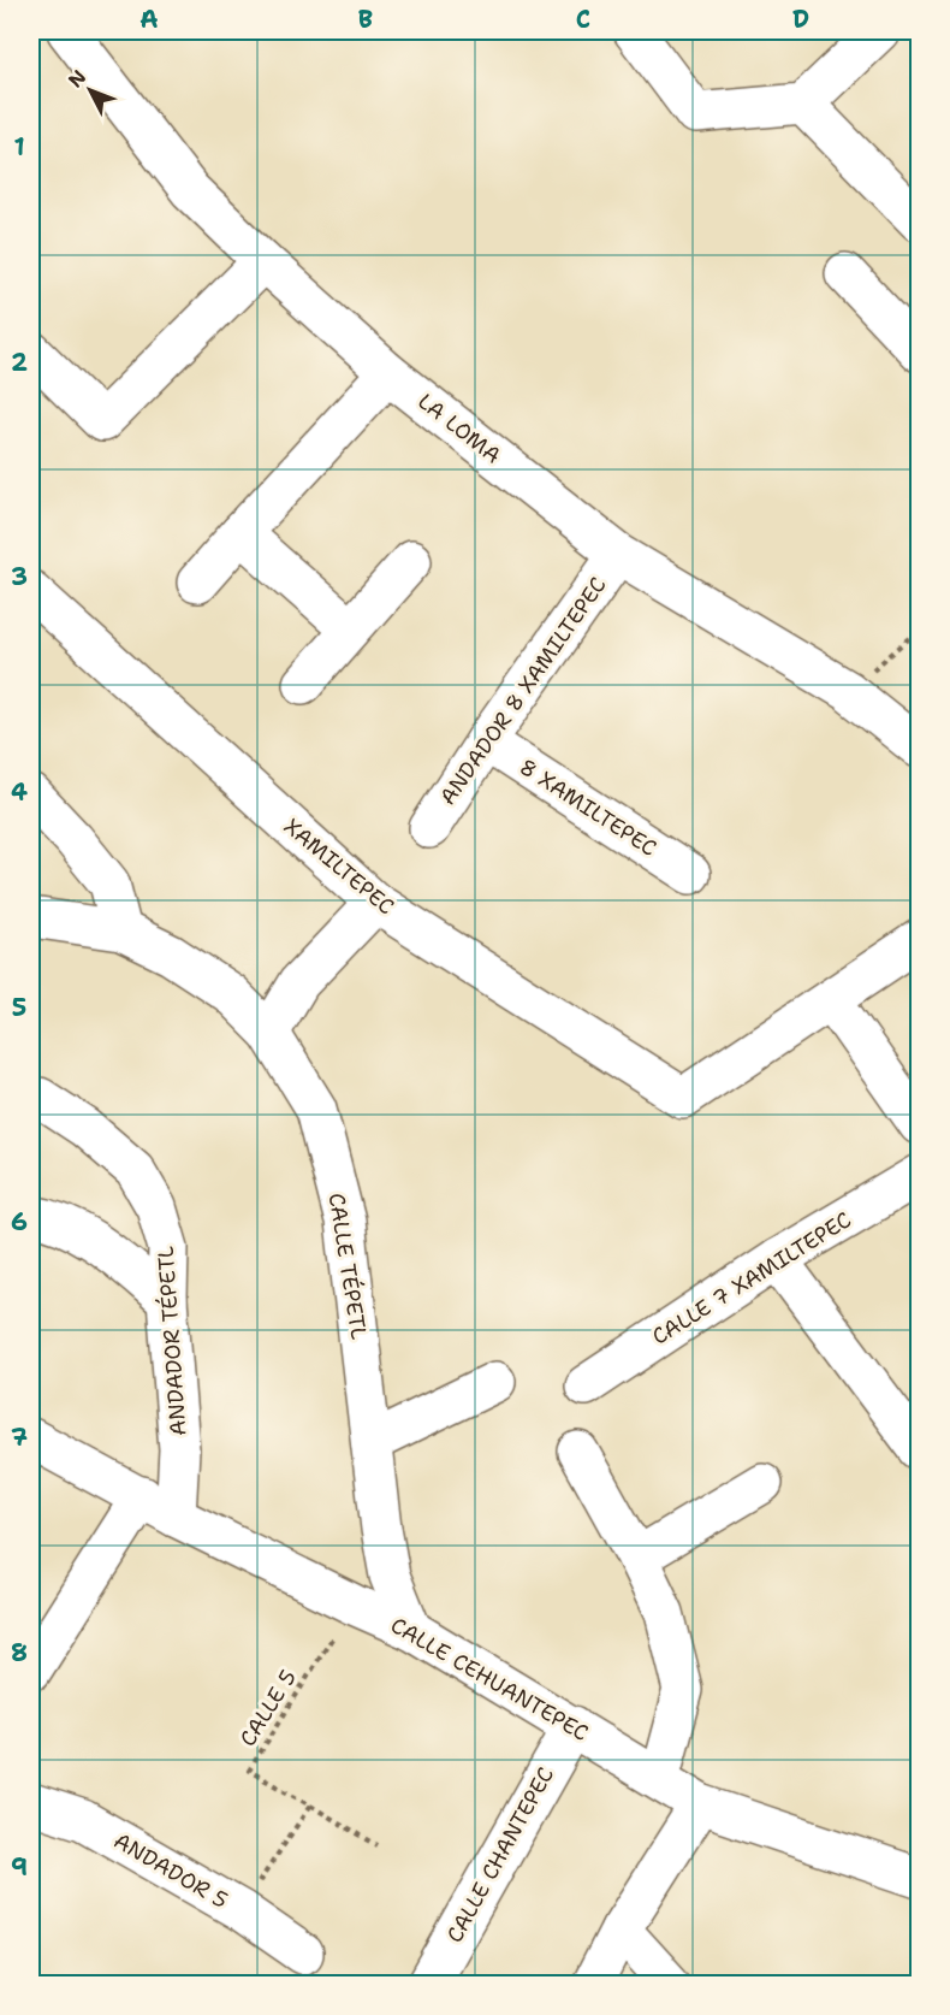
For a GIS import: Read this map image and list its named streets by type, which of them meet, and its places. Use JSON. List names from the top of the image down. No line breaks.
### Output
{"streets":{"street":["LA LOMA","ANDADOR 8 XAMILTEPEC","8 XAMILTEPEC","XAMILTEPEC","CALLE TÉPETL","CALLE 7 XAMILTEPEC","ANDADOR TÉPETL","CALLE CEHUANTEPEC","CALLE CHANTEPEC","ANDADOR 5"],"path":["CALLE 5"]},"crossings":[["LA LOMA","ANDADOR 8 XAMILTEPEC"],["ANDADOR 8 XAMILTEPEC","8 XAMILTEPEC"],["CALLE TÉPETL","CALLE CEHUANTEPEC"],["ANDADOR TÉPETL","CALLE CEHUANTEPEC"],["CALLE CEHUANTEPEC","CALLE 5"],["CALLE CEHUANTEPEC","CALLE CHANTEPEC"]],"north":"top left","grid":{"columns":["A","B","C","D"],"rows":["1","2","3","4","5","6","7","8","9"]}}
